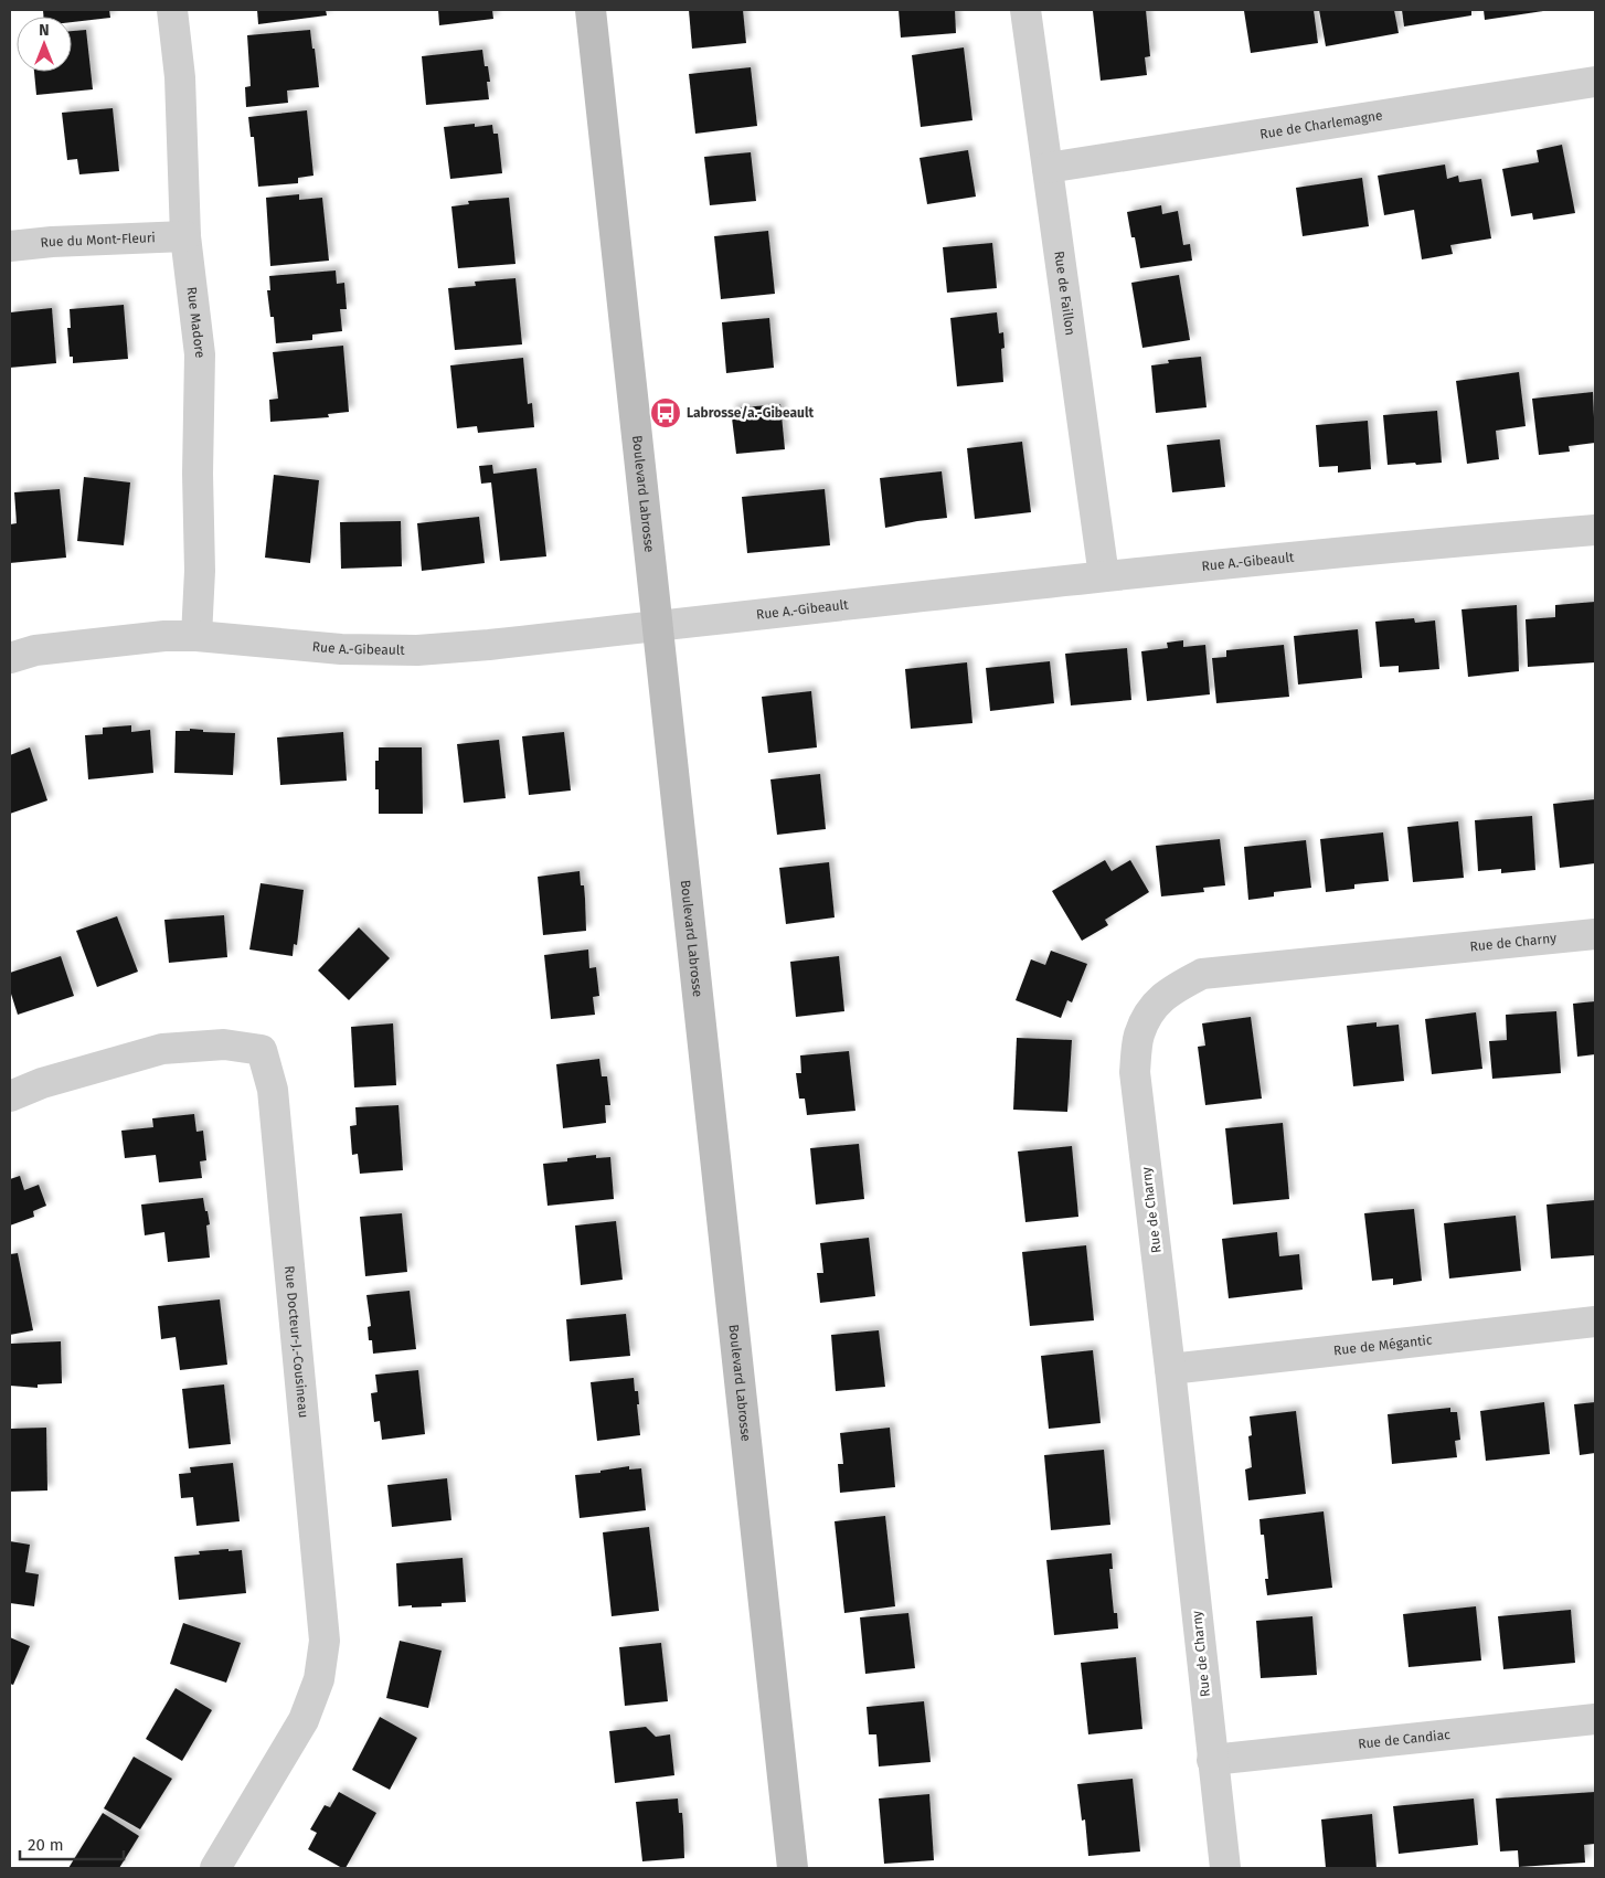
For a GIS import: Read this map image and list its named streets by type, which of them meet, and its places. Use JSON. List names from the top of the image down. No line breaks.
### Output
{"streets":{"main road":["Boulevard Labrosse"],"street":["Rue de Charlemagne","Rue du Mont-Fleuri","Rue de Faillon","Rue Madore","Rue A.-Gibeault","Rue de Charny","Rue Docteur-J.-Cousineau","Rue de Mégantic","Rue de Candiac"]},"crossings":[["Rue de Charlemagne","Rue de Faillon"],["Rue du Mont-Fleuri","Rue Madore"],["Rue de Faillon","Rue A.-Gibeault"],["Rue Madore","Rue A.-Gibeault"],["Boulevard Labrosse","Rue A.-Gibeault"],["Rue de Charny","Rue de Mégantic"],["Rue de Charny","Rue de Candiac"]],"places":{"bus stop":["Labrosse/a.-Gibeault"]},"scale_bar":"20 m","north":"top"}
